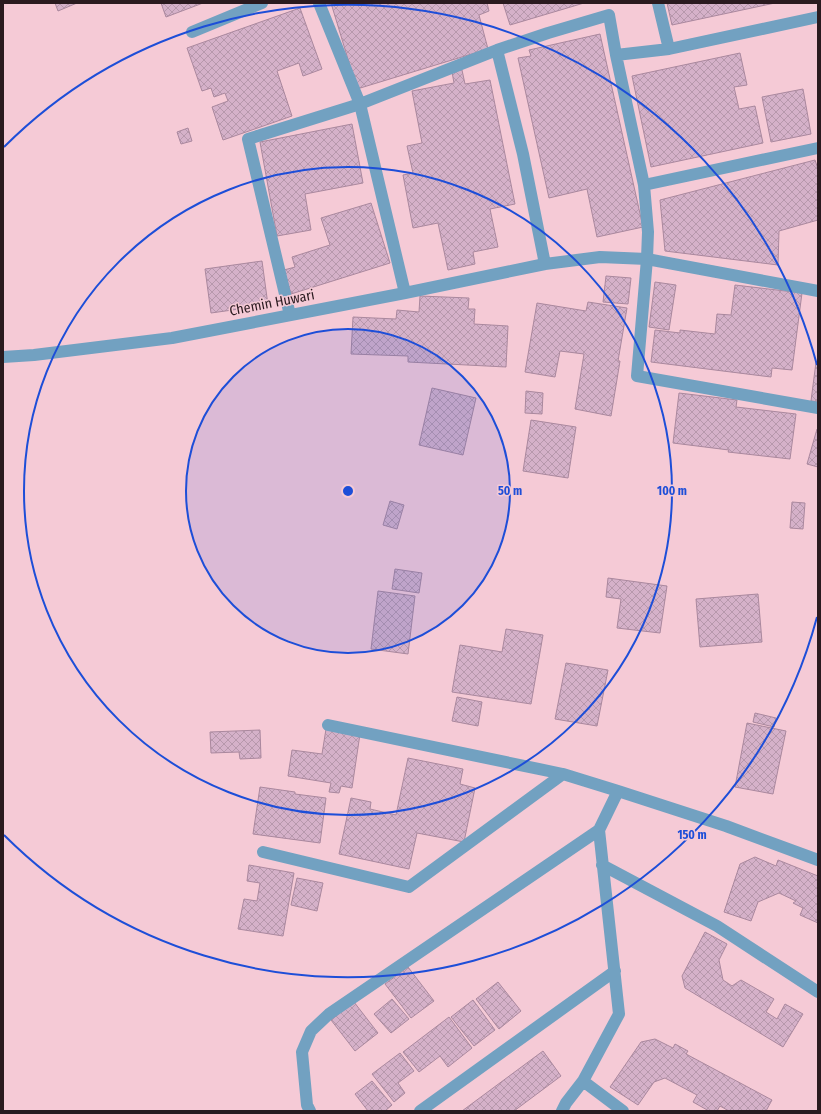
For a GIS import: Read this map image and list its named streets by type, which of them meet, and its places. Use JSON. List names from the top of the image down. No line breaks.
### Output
{"streets":{"street":["Chemin Huwari"]},"rings":["50 m","100 m","150 m"]}
